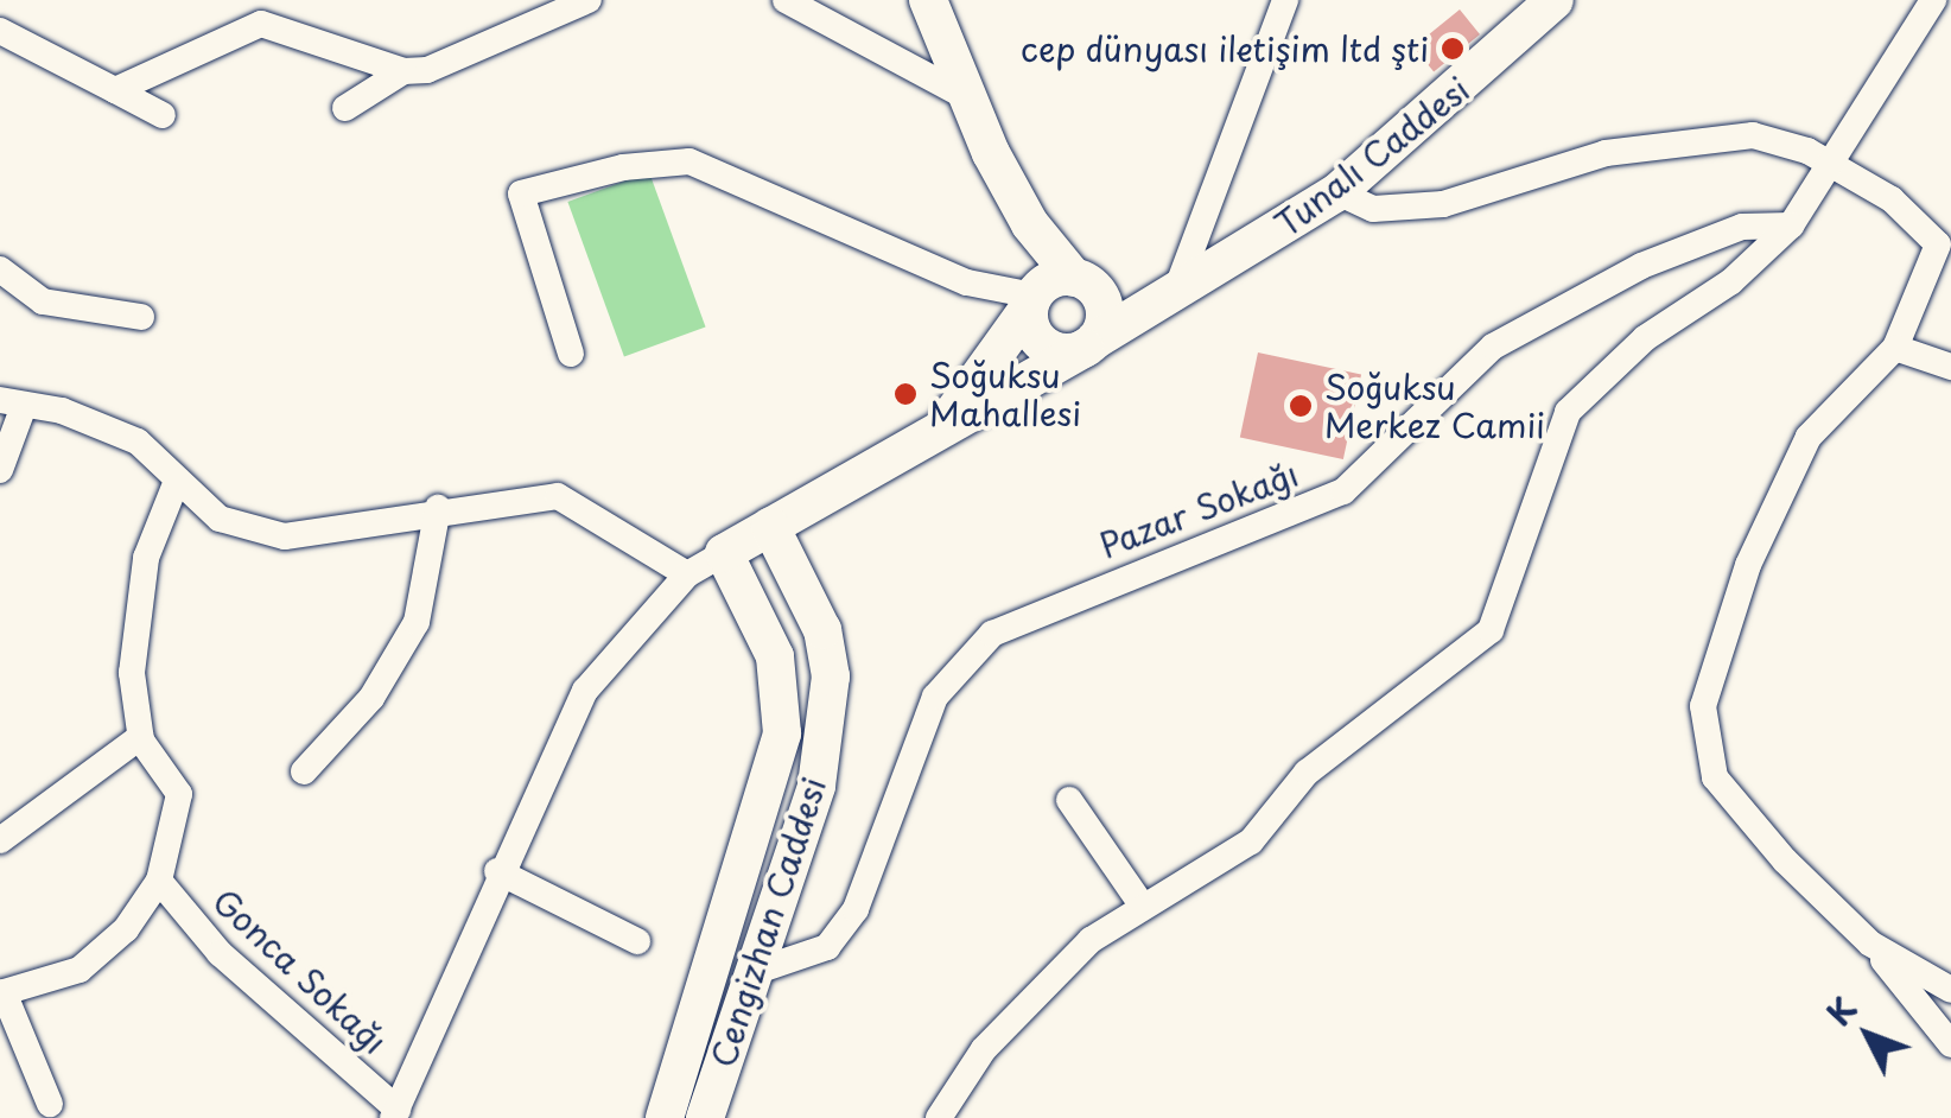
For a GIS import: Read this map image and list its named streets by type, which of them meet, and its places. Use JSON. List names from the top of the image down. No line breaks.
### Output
{"streets":{"main road":["Tunalı Caddesi","Cengizhan Caddesi"],"street":["Pazar Sokağı","Gonca Sokağı"]},"crossings":[["Tunalı Caddesi","Cengizhan Caddesi"],["Pazar Sokağı","Cengizhan Caddesi"]],"places":["cep dünyası iletişim ltd şti","Soğuksu Mahallesi","Soğuksu Merkez Camii"],"north":"top left"}
